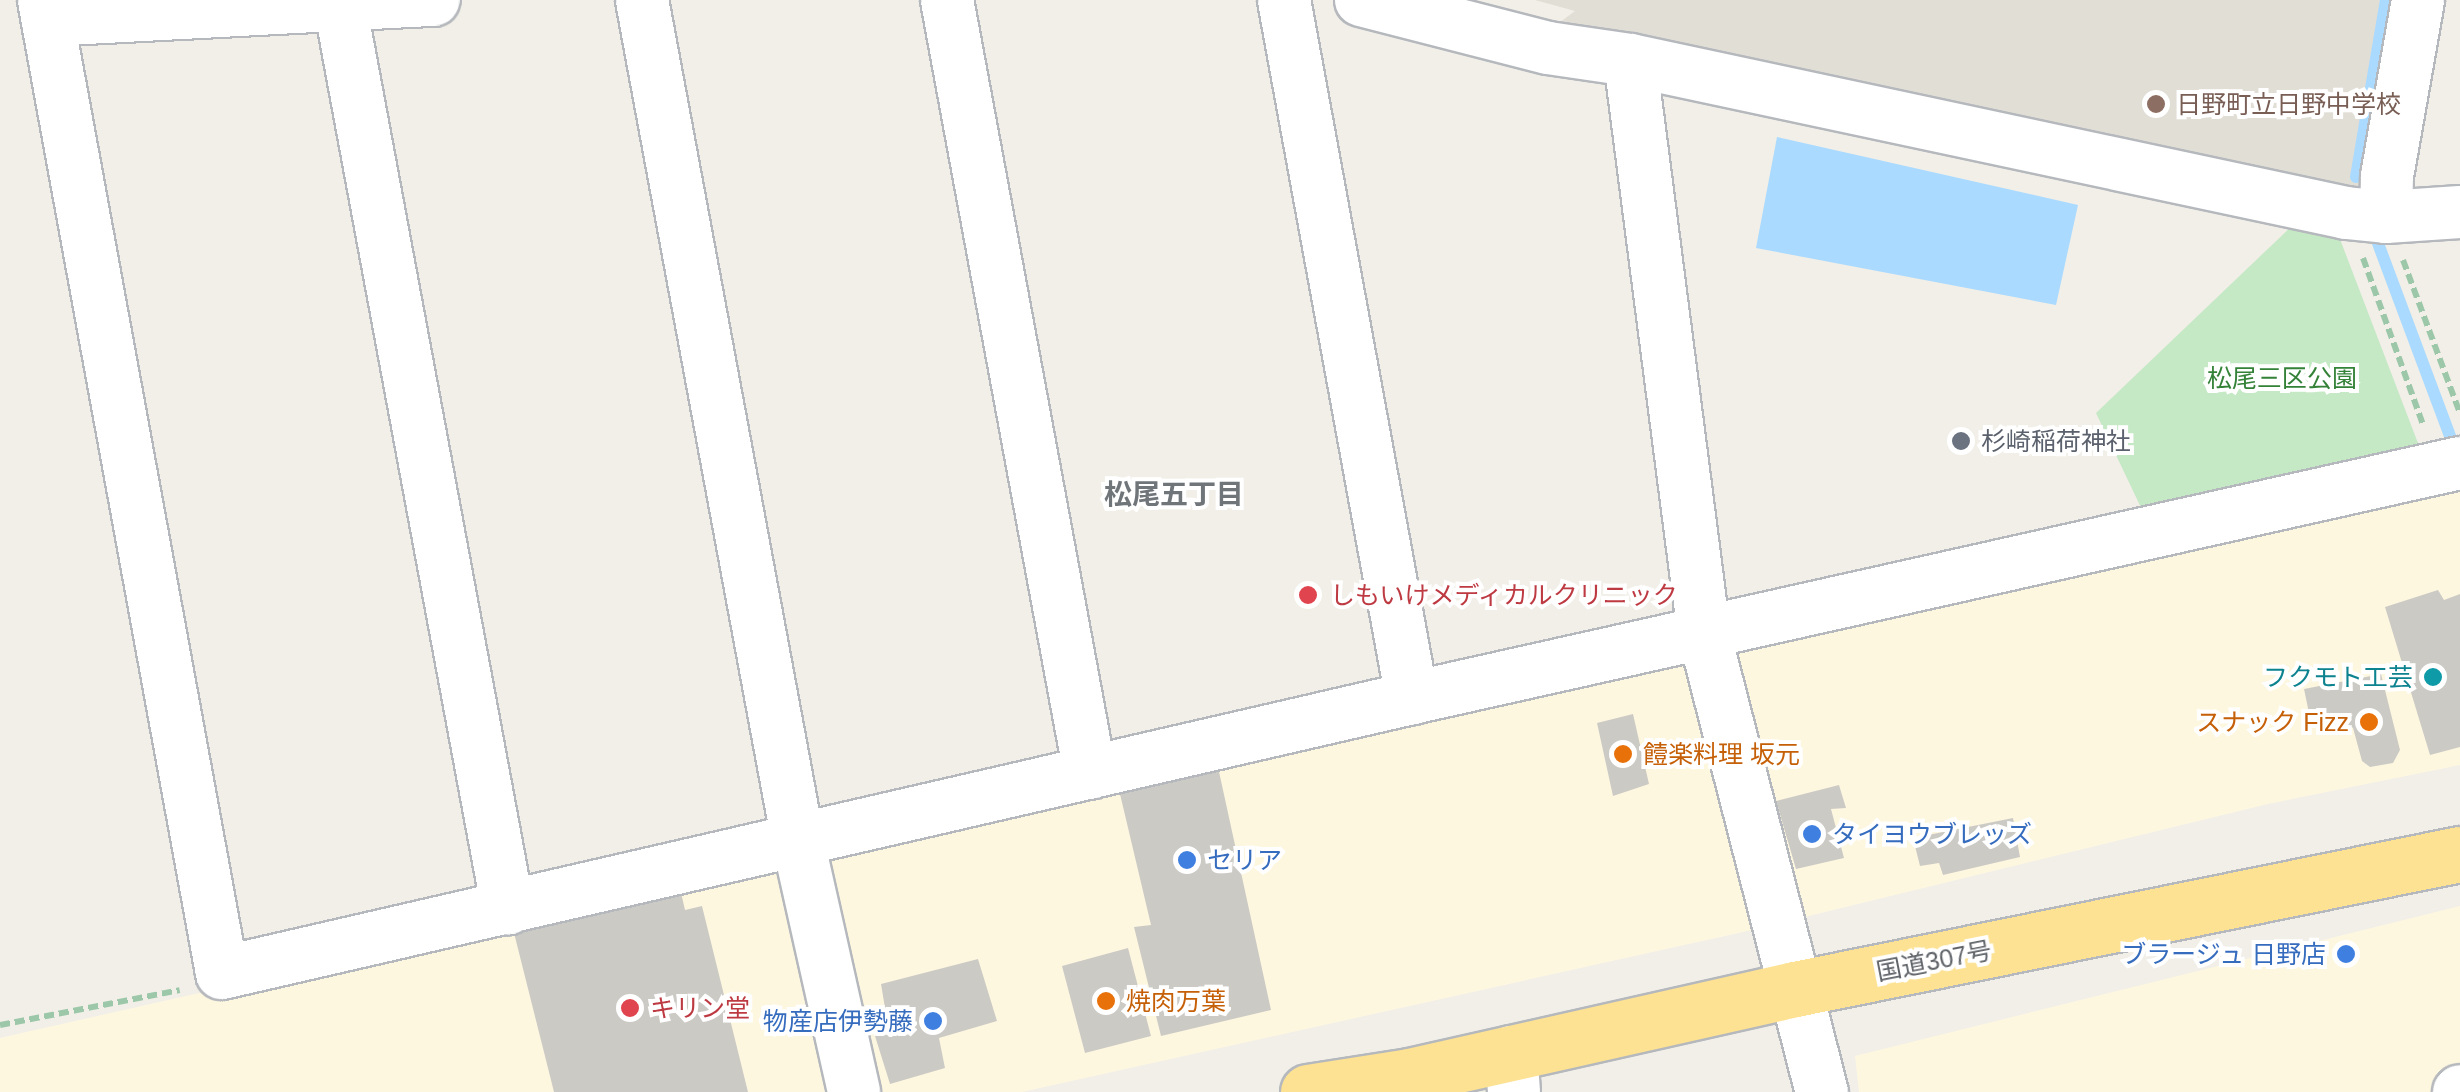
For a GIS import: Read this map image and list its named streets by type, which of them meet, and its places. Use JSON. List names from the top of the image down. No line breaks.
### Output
{"streets":{"highway":["国道307号"]},"districts":["松尾五丁目"],"parks":["松尾三区公園"],"places":["日野町立日野中学校","杉崎稲荷神社","しもいけメディカルクリニック","フクモト工芸","スナック Fizz","饐楽料理 坂元","タイヨウブレッズ","セリア","ブラージュ 日野店","焼肉万葉","キリン堂","物産店伊勢藤"]}
